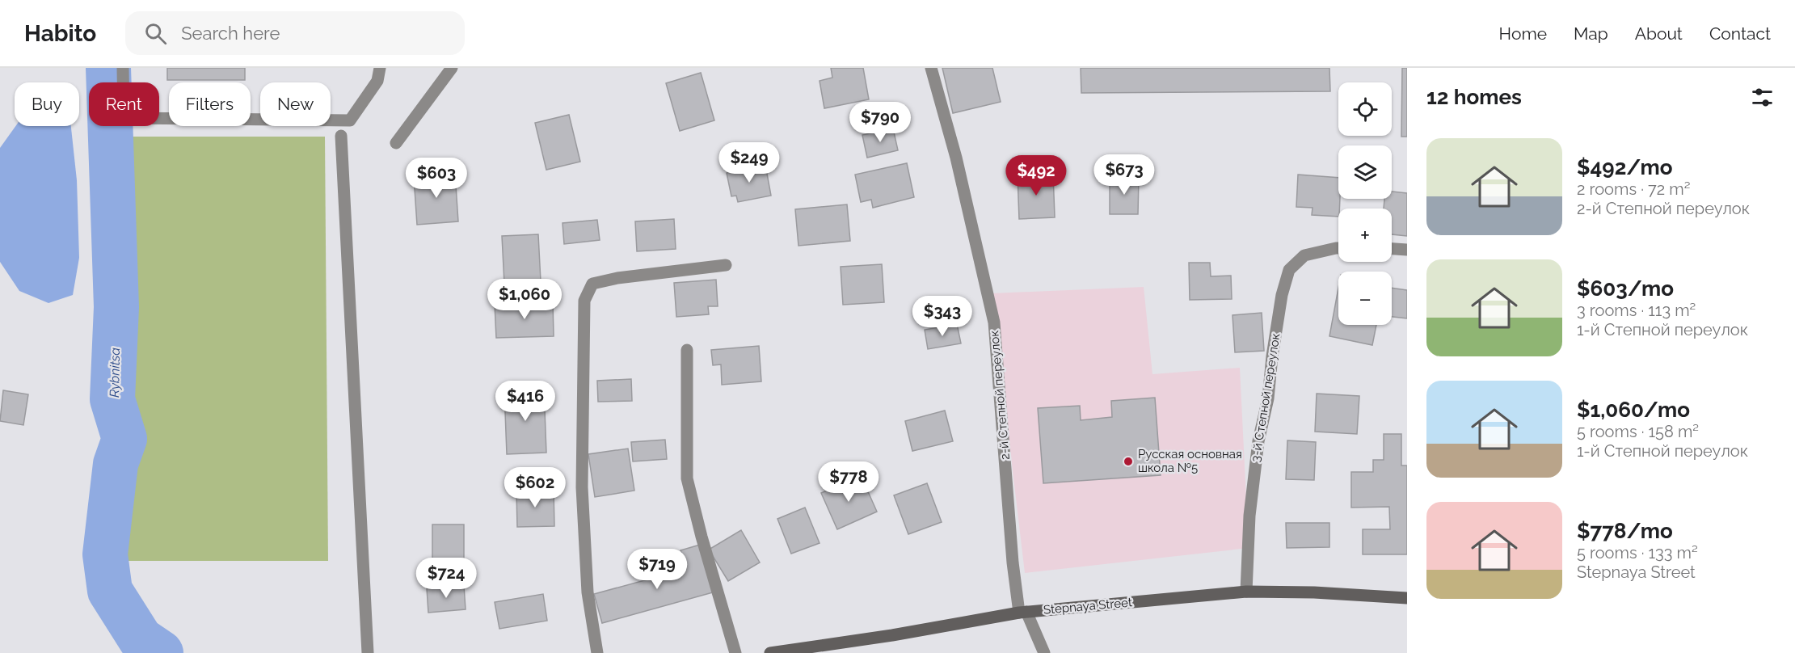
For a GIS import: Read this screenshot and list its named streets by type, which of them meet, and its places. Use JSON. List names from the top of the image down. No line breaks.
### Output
{"streets":{"main road":["Stepnaya Street"],"street":["2-й Степной переулок","3-й Степной переулок"]},"crossings":[["2-й Степной переулок","Stepnaya Street"],["3-й Степной переулок","Stepnaya Street"]],"water":["Rybnitsa"],"places":["Русская основная школа №5"],"page":{"header":"Habito","search":"Search here","nav":["Home","Map","About","Contact"],"heading":"12 homes","map_buttons":["+","−"],"chip":["Buy","Rent","Filters","New"],"price":["$790","$249","$673","$492","$603","$1,060","$343","$416","$778","$602","$719","$724"],"list":[{"name":"$492/mo","note":"2 rooms · 72 m² · 2-й Степной переулок"},{"name":"$603/mo","note":"3 rooms · 113 m² · 1-й Степной переулок"},{"name":"$1,060/mo","note":"5 rooms · 158 m² · 1-й Степной переулок"},{"name":"$778/mo","note":"5 rooms · 133 m² · Stepnaya Street"}]}}
